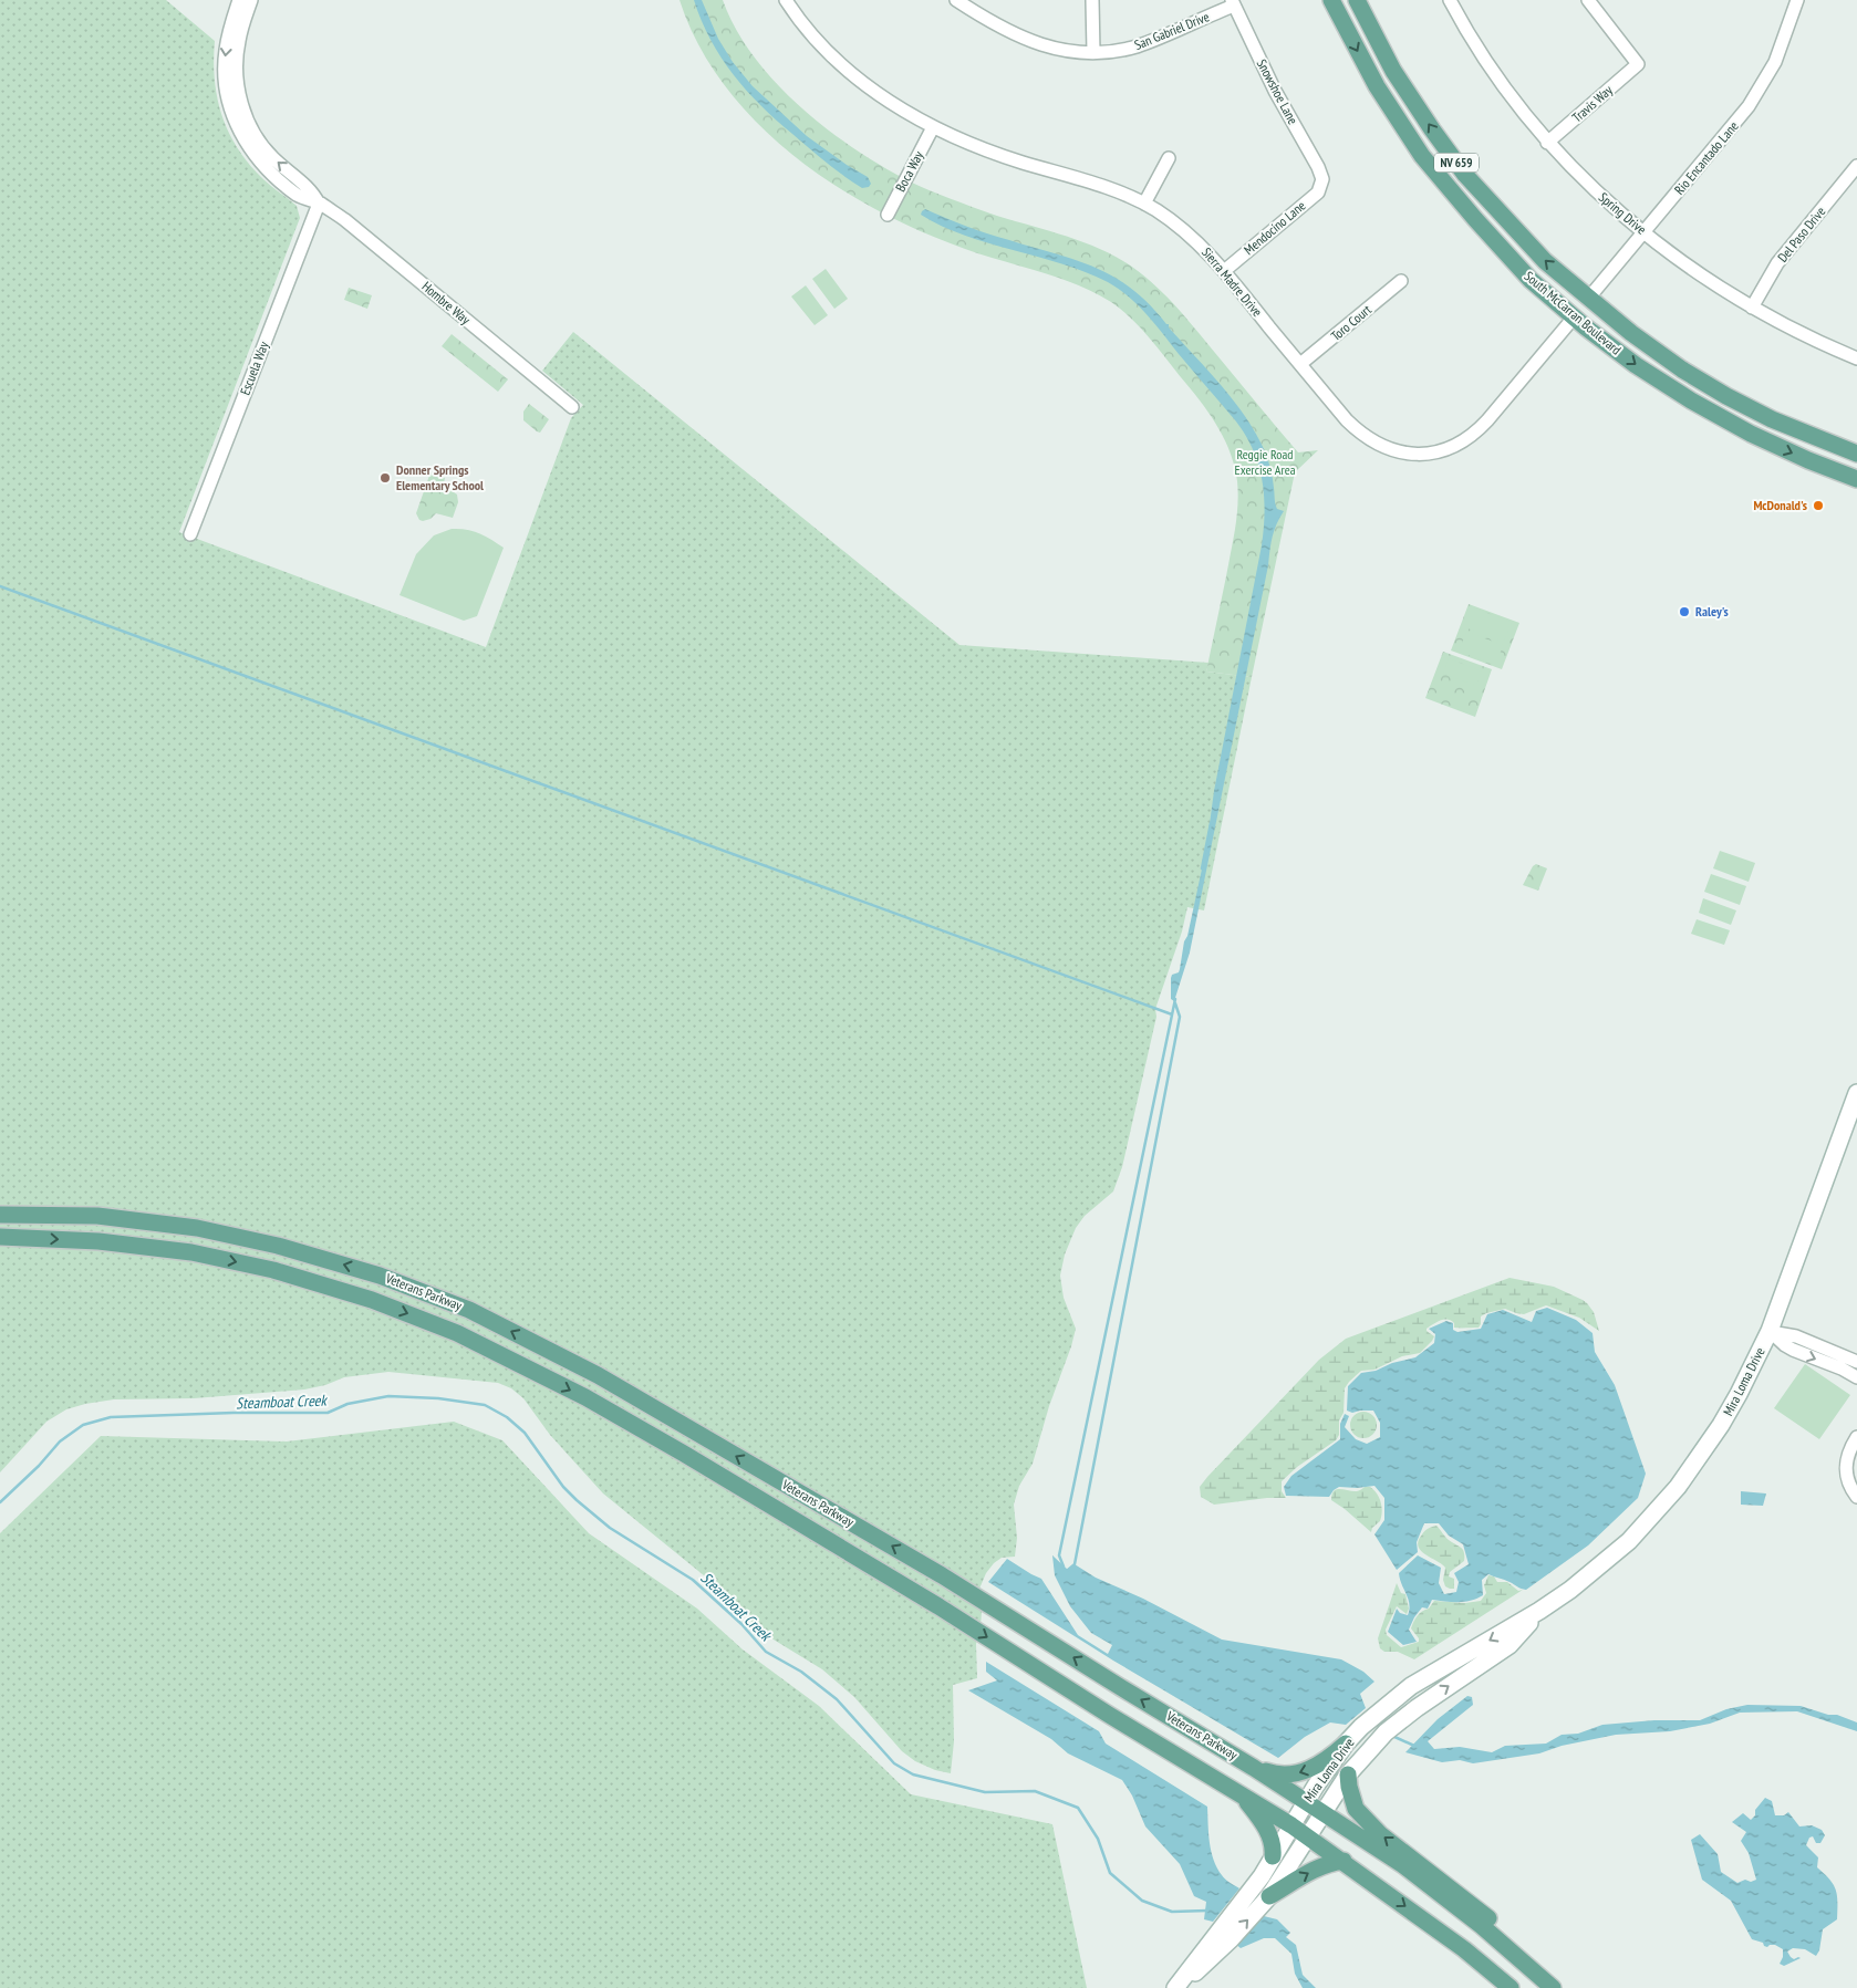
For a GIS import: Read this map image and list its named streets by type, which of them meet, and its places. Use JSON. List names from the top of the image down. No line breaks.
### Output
{"streets":{"main road":["NV 659","South McCarran Boulevard","Veterans Parkway","Mira Loma Drive"],"street":["San Gabriel Drive","Snowshoe Lane","Travis Way","Rio Encantado Lane","Boca Way","Spring Drive","Mendocino Lane","Del Paso Drive","Sierra Madre Drive","Hombre Way","Toro Court","Escuela Way"]},"crossings":[["San Gabriel Drive","Snowshoe Lane"],["Snowshoe Lane","Mendocino Lane"],["Travis Way","Spring Drive"],["Rio Encantado Lane","Spring Drive"],["Rio Encantado Lane","South McCarran Boulevard"],["Boca Way","Sierra Madre Drive"],["Spring Drive","Del Paso Drive"],["Mendocino Lane","Sierra Madre Drive"],["Sierra Madre Drive","South McCarran Boulevard"],["Sierra Madre Drive","Toro Court"],["Hombre Way","Escuela Way"],["Veterans Parkway","Mira Loma Drive"]],"water":["Steamboat Creek"],"parks":["Reggie Road Exercise Area"],"places":["Donner Springs Elementary School","McDonald's","Raley's"]}
